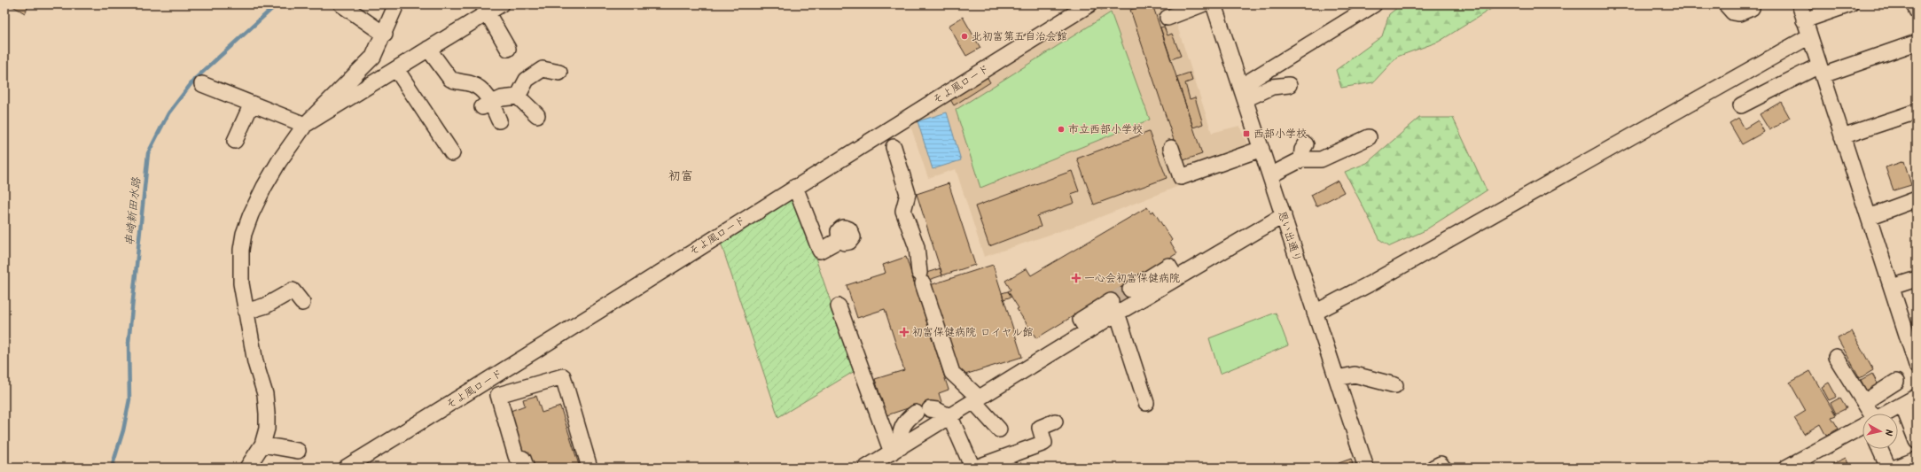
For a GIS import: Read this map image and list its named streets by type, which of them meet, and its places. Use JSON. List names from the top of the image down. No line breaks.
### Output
{"streets":{"street":["そよ風ロード","思い出通り"]},"districts":["初富"],"water":["串崎新田水路"],"places":{"other":["北初富第五自治会館","市立西部小学校"],"transit":["西部小学校"],"health":["一心会初富保健病院","初富保健病院 ロイヤル館"]},"north":"right"}
